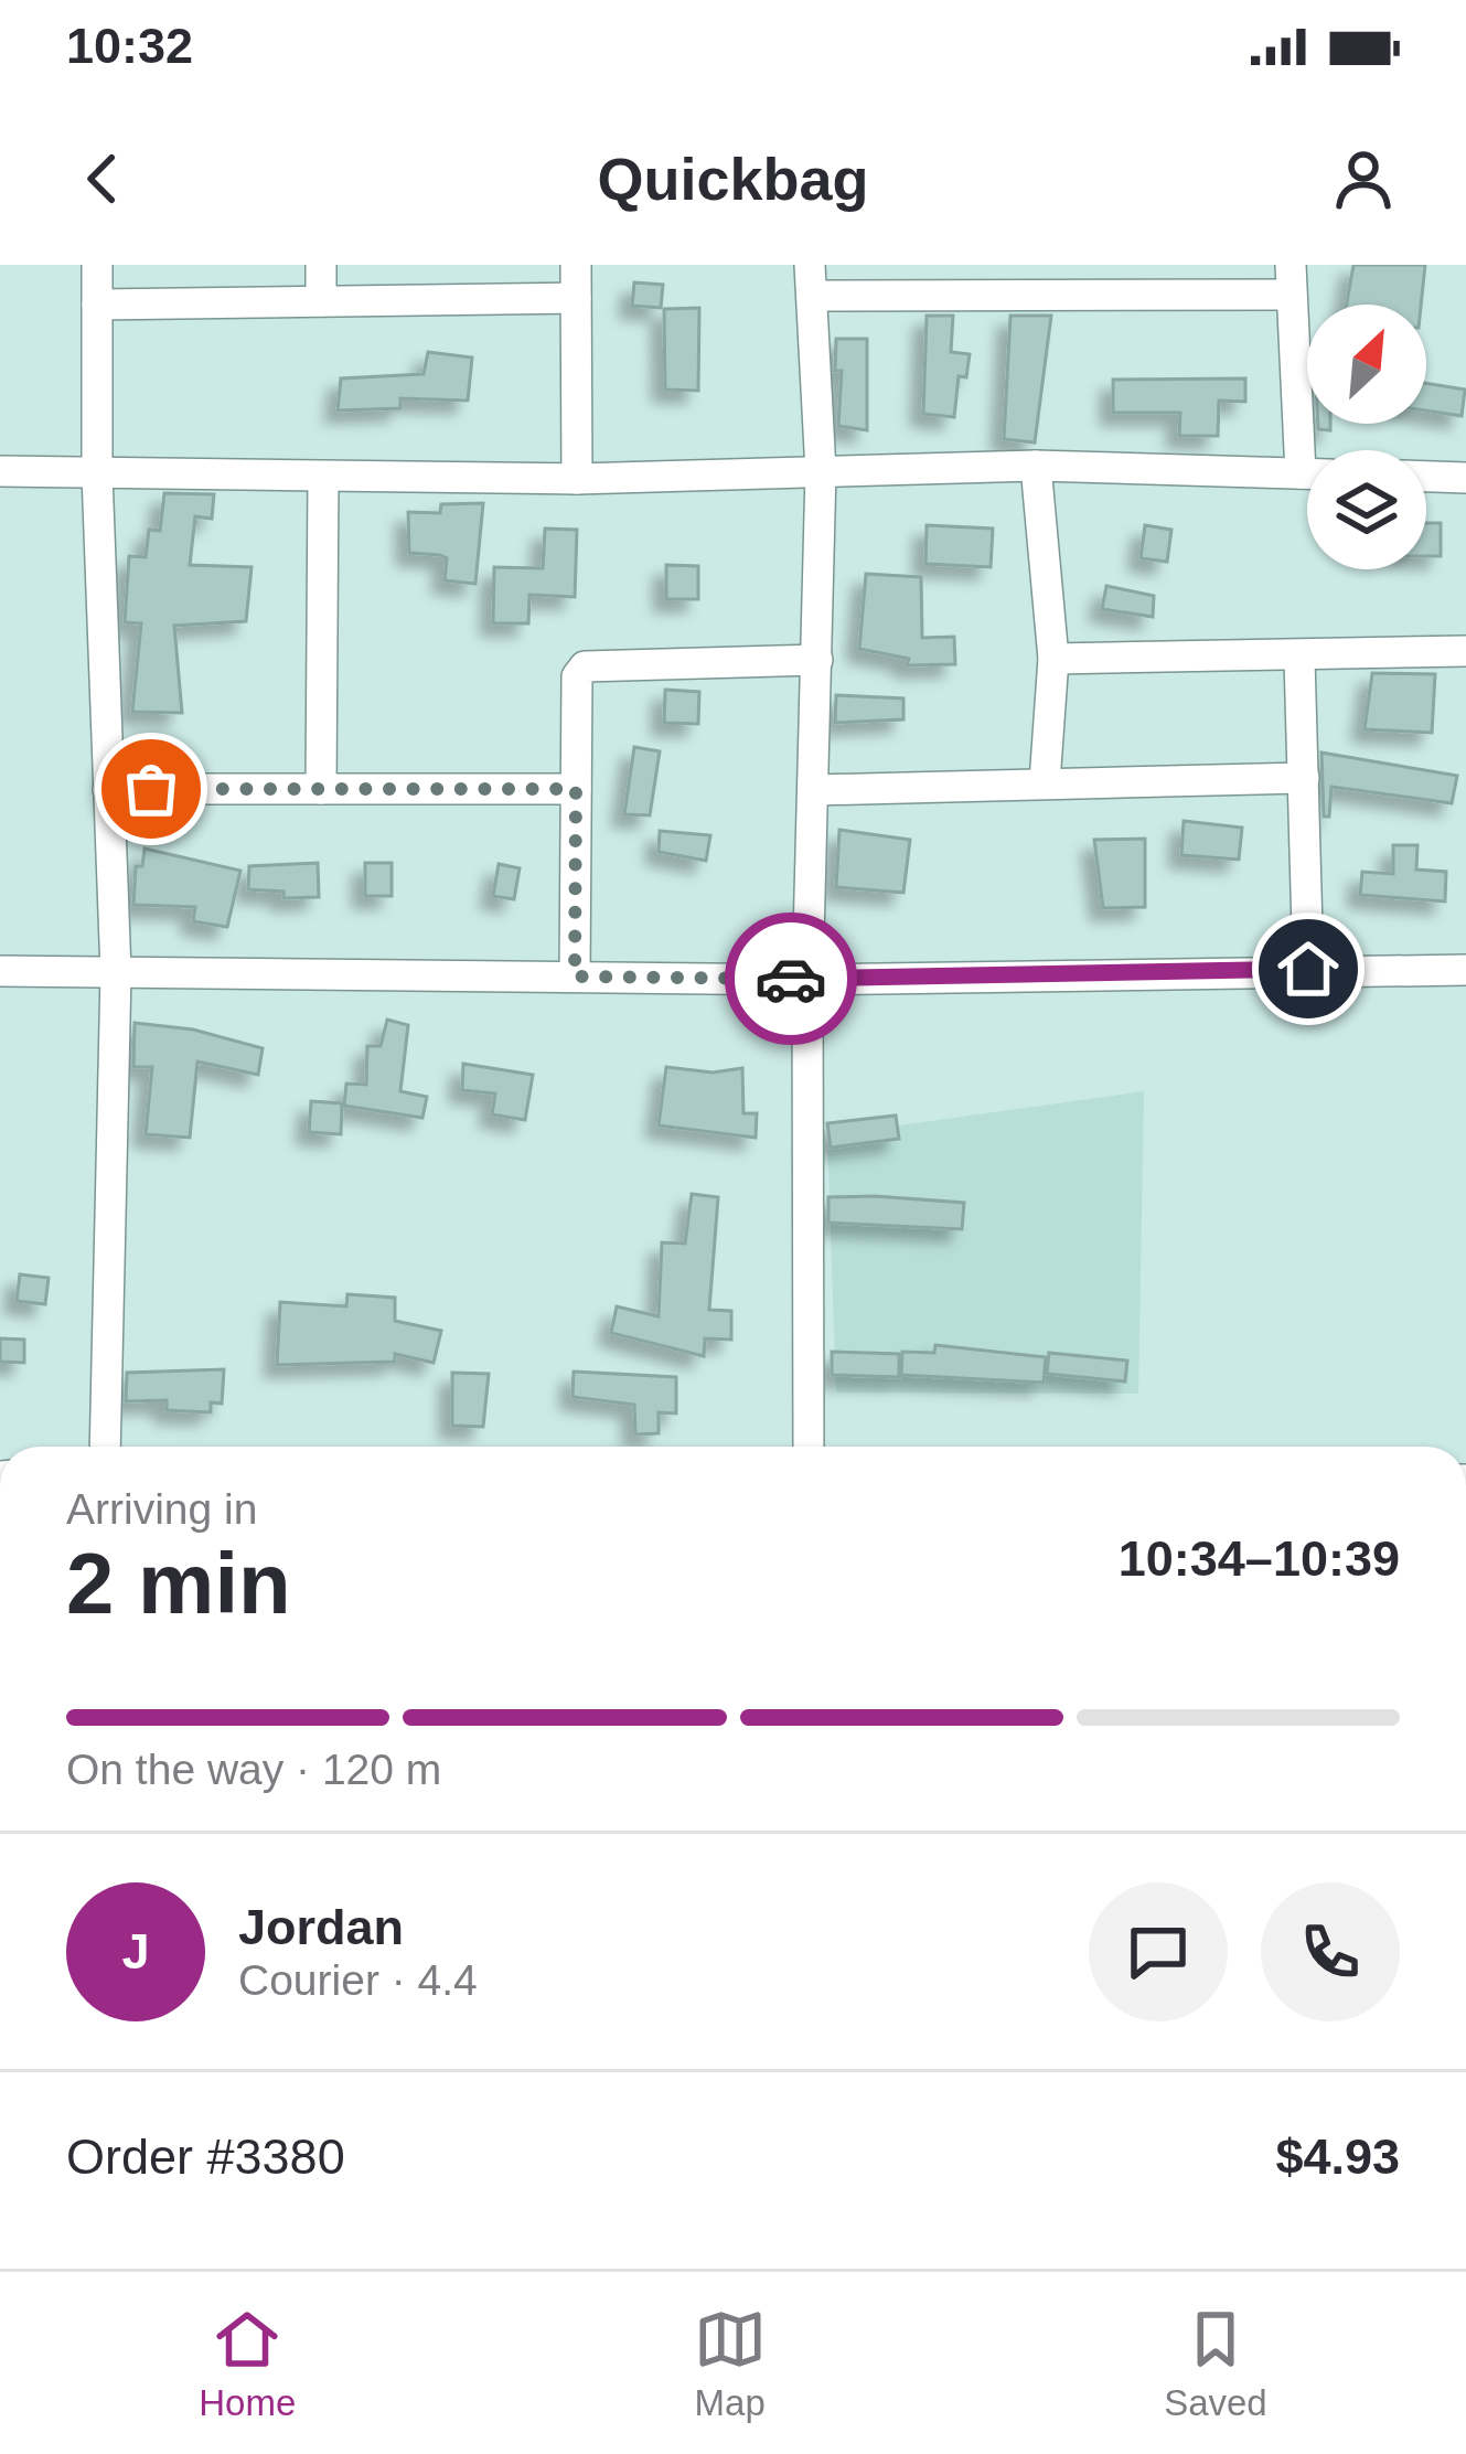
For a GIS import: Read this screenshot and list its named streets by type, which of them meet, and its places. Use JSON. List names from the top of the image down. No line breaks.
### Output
{"north":"top right","page":{"status":"10:32","header":"Quickbag","heading":["2 min","Arriving in","10:34–10:39"],"panel":["Jordan","Courier · 4.4","Order #3380","$4.93"],"bar":"On the way · 120 m","round":"J","tabs":["Home","Map","Saved"]}}
